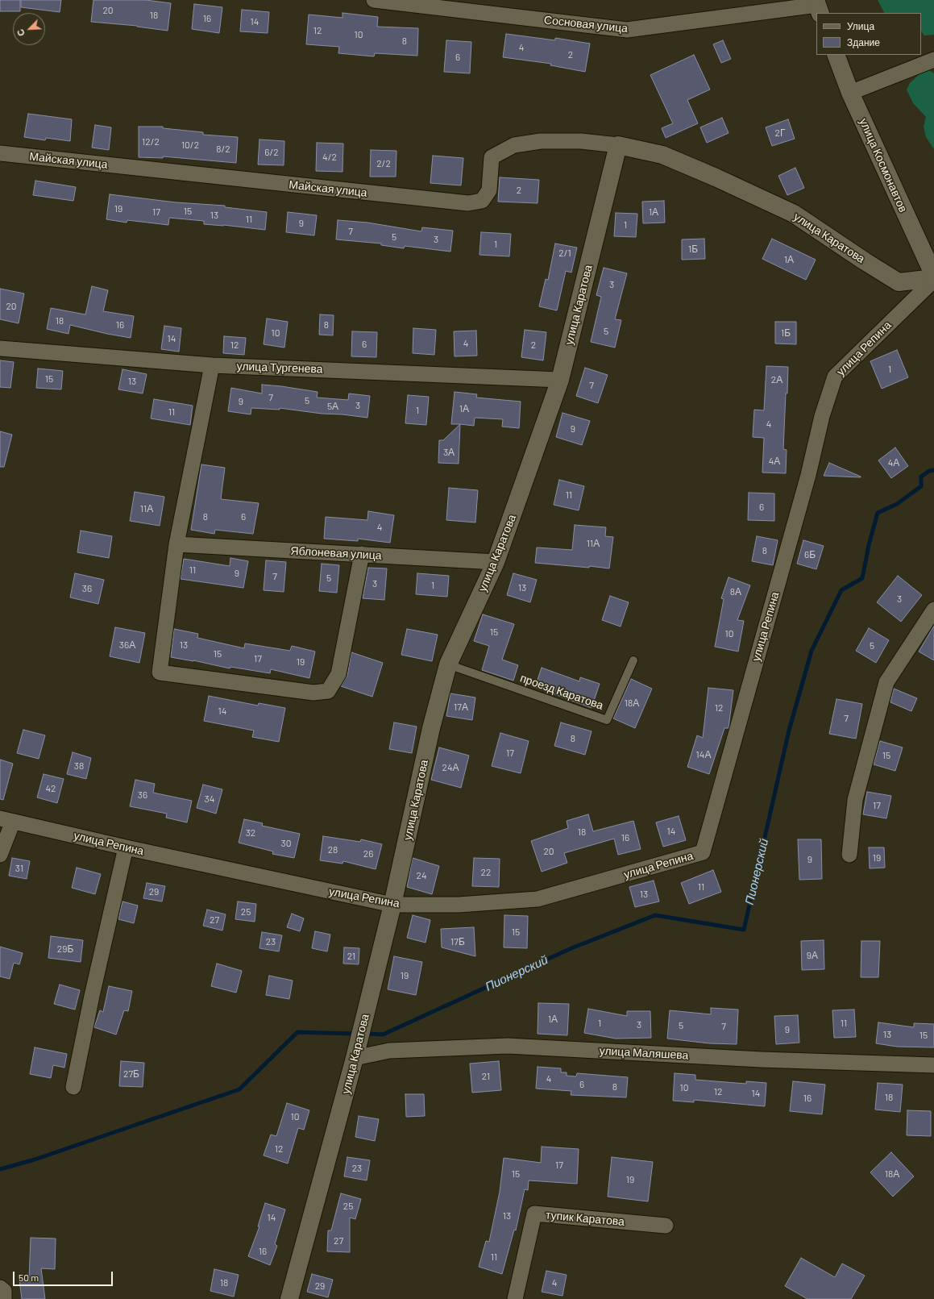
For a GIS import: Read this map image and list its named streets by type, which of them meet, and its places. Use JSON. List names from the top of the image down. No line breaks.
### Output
{"streets":{"street":["Сосновая улица","Майская улица","улица Космонавтов","улица Каратова","улица Репина","улица Тургенева","Яблоневая улица","улица Маляшева","тупик Каратова"],"lane":["проезд Каратова"]},"crossings":[["Майская улица","улица Каратова"],["улица Каратова","улица Репина"],["улица Каратова","улица Тургенева"],["улица Каратова","Яблоневая улица"],["улица Каратова","проезд Каратова"],["улица Каратова","улица Маляшева"]],"water":["Пионерский"],"house_numbers":["20","18","16","14","12","10","8","4","2","6","2Г","12/2","10/2","8/2","6/2","4/2","2/2","2","19","15","17","1А","13","11","9","1","7","5","3","1","1Б","2/1","1А","3","20","18","16","8","5","10","1Б","14","4","6","12","2","1","15","2А","13","7","7","5","9","3","5А","1А","1","11","4","9","3А","4А","4А","11","6","11А","8","6","4","11А","8","6Б","11","9","7","5","3","1","13","36","8А","3","15","10","36А","13","5","15","17","19","18А","17А","12","14","7","8","17","14А","15","38","24А","42","36","34","17","14","18","32","16","30","28","20","26","19","9","31","22","24","11","29","13","25","27","15","23","17Б","29Б","9А","21","19","1А","1","11","3","5","7","9","13","15","27Б","21","4","6","8","10","12","14","18","16","10","12","17","23","15","18А","19","25","13","14","27","16","11","18","4","29"],"legend":["Улица","Здание"],"scale_bar":"50 m","north":"bottom left"}
